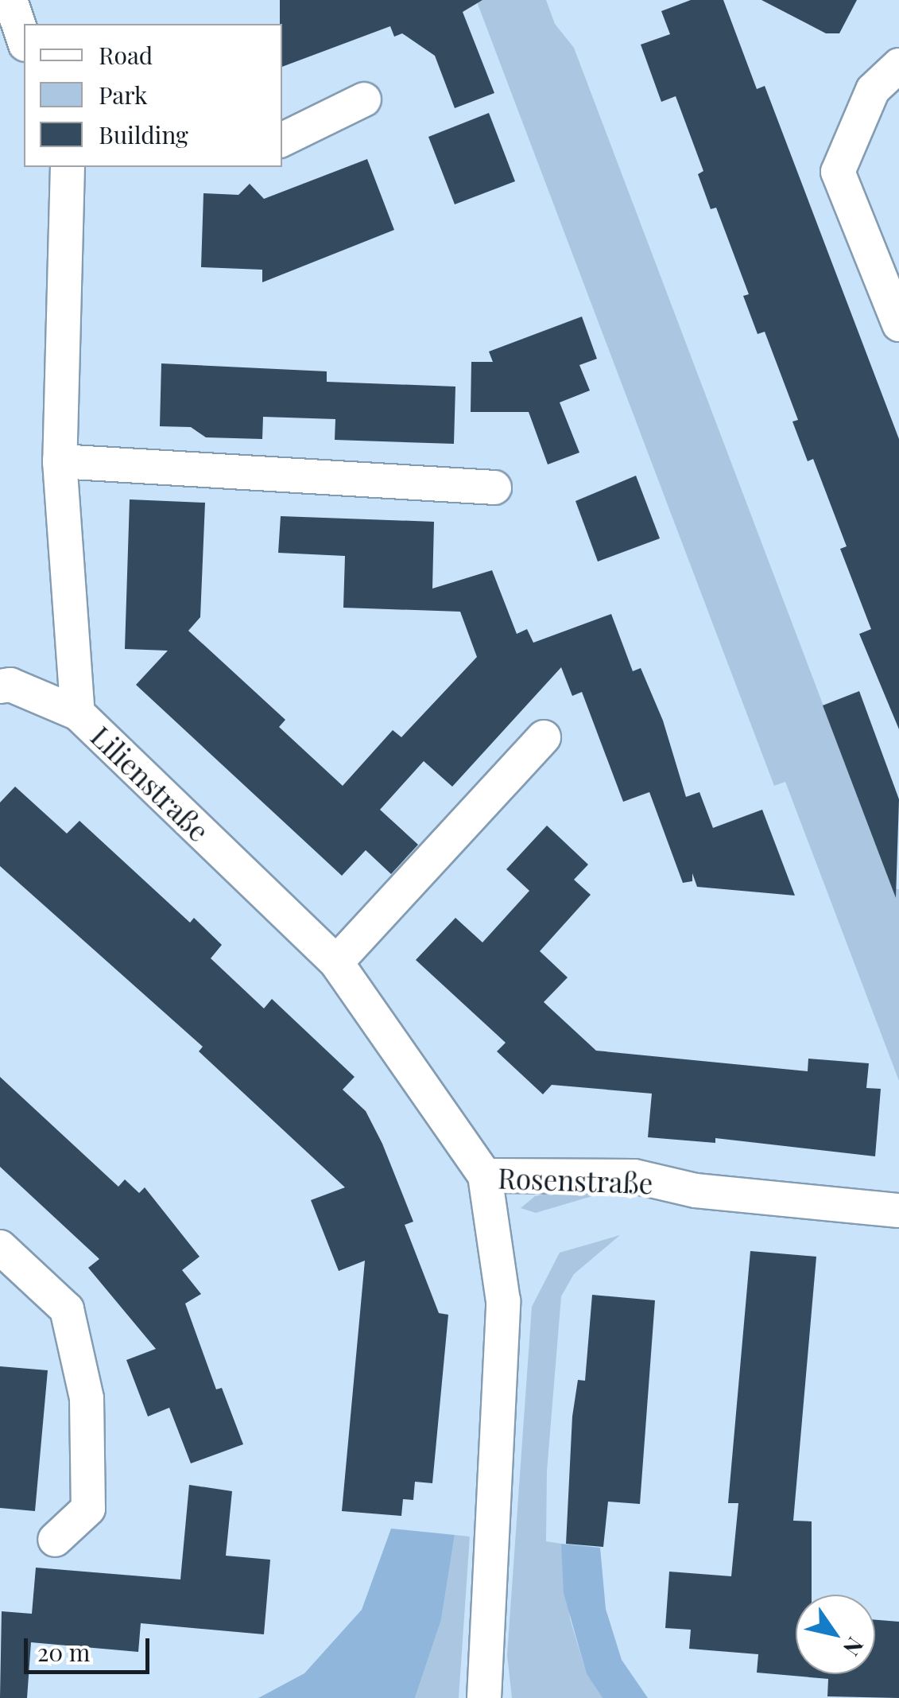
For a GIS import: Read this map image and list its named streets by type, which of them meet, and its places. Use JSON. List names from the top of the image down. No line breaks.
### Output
{"streets":{"street":["Lilienstraße","Rosenstraße"]},"crossings":[["Lilienstraße","Rosenstraße"]],"legend":["Road","Park","Building"],"scale_bar":"20 m","north":"bottom right"}
